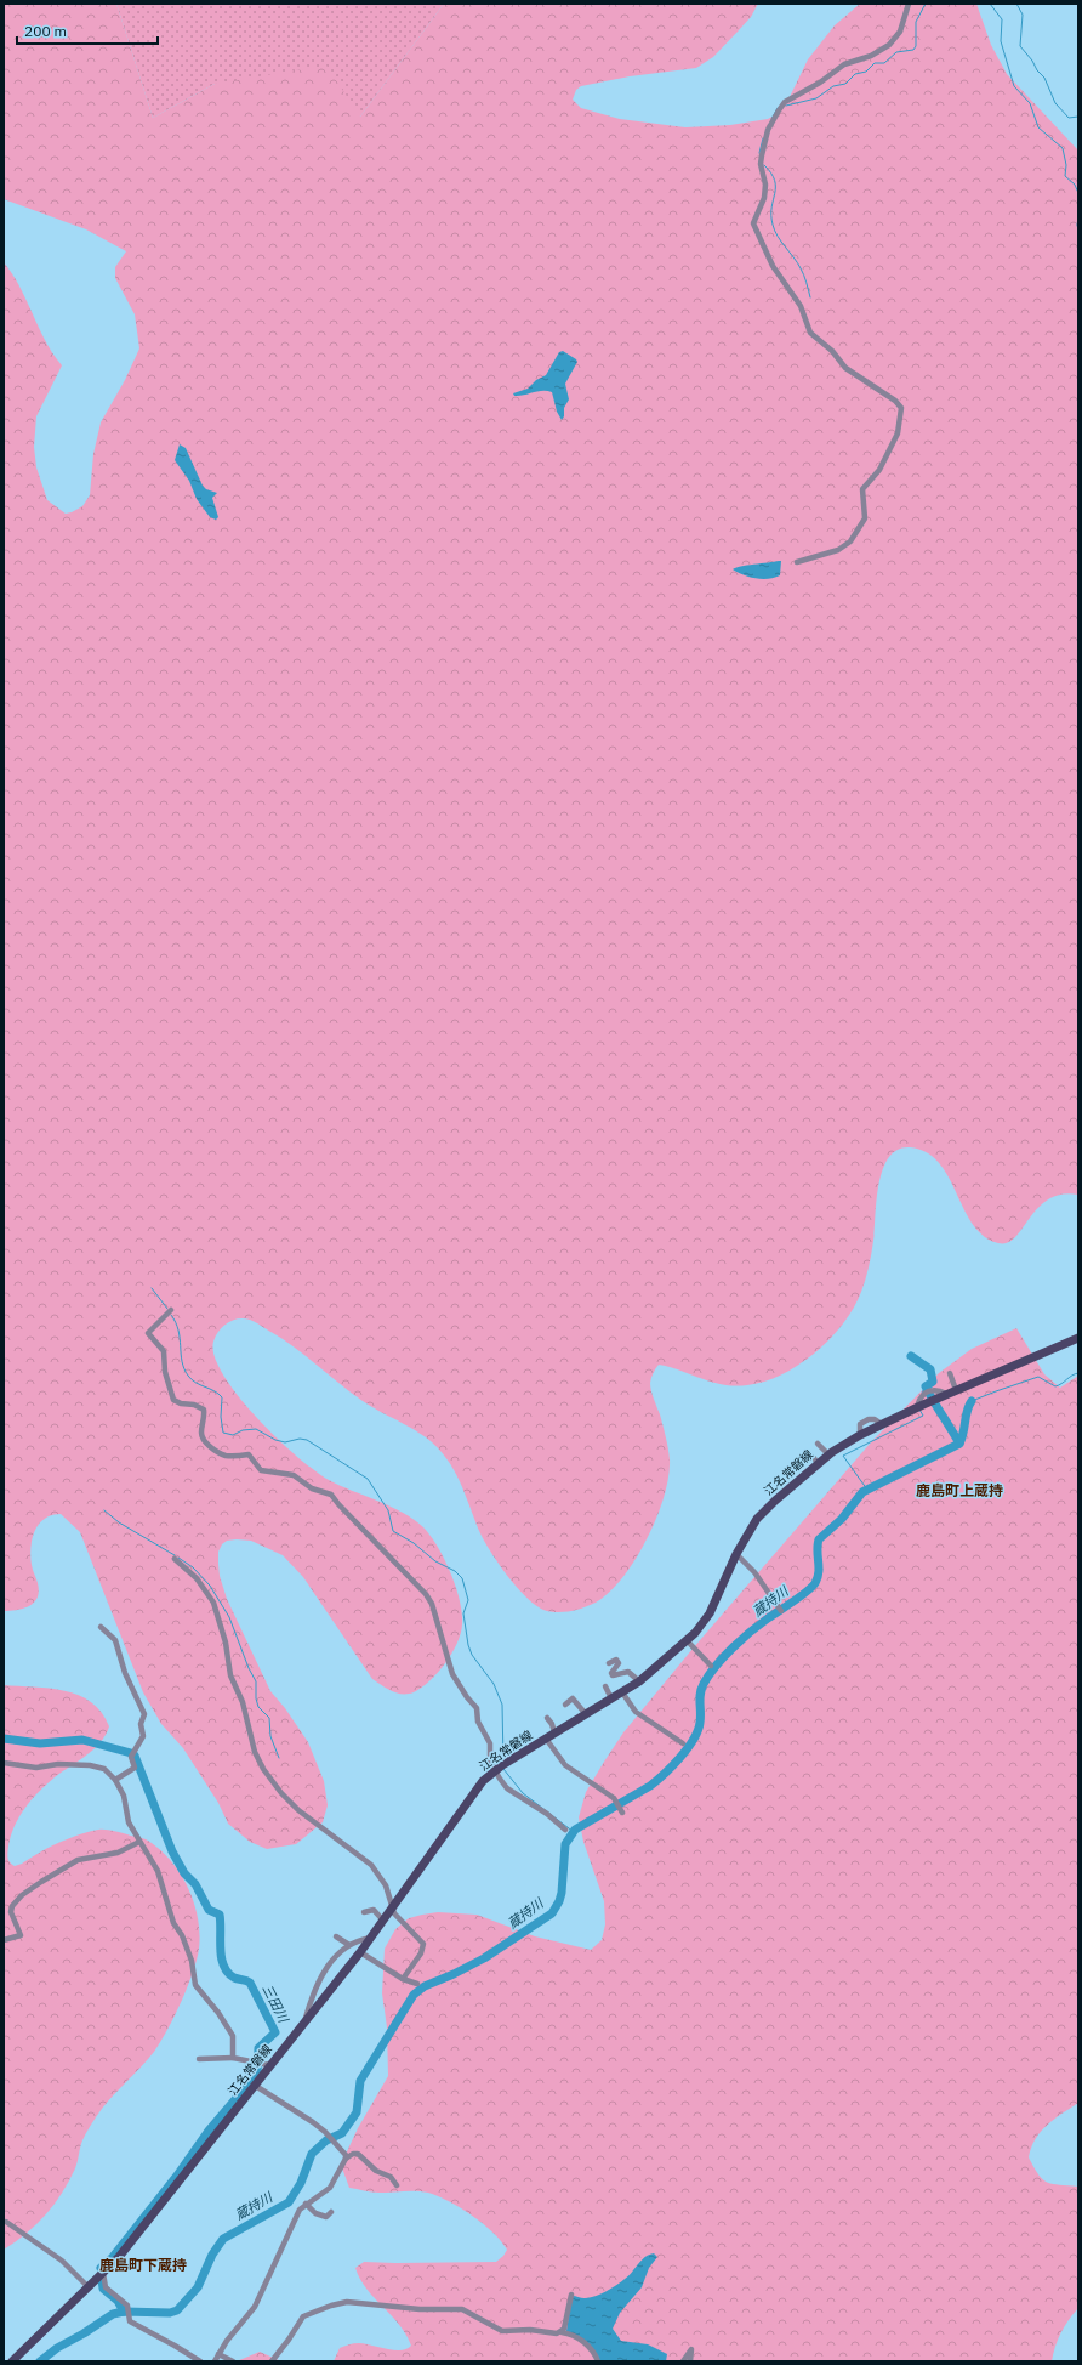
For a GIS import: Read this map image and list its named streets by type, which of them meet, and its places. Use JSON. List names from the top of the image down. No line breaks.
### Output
{"streets":{"main road":["江名常磐線"]},"districts":["鹿島町上蔵持","鹿島町下蔵持"],"water":["蔵持川","三田川"],"scale_bar":"200 m"}
